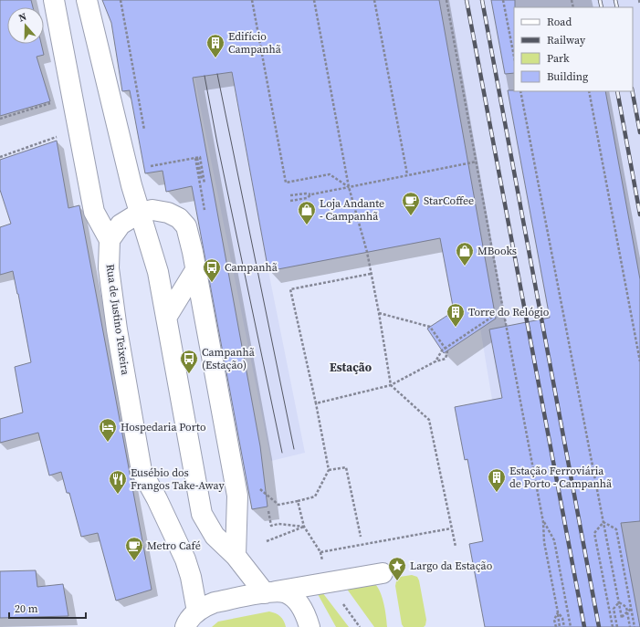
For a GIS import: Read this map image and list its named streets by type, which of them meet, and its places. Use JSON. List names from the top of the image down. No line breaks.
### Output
{"streets":{"street":["Rua de Justino Teixeira"]},"districts":["Estação"],"places":{"building":["Edifício Campanhã","Torre do Relógio","Estação Ferroviária de Porto - Campanhã"],"cafe":["StarCoffee","Metro Café"],"shop":["Loja Andante - Campanhã","MBooks"],"bus stop":["Campanhã","Campanhã (Estação)"],"hotel":["Hospedaria Porto"],"restaurant":["Eusébio dos Frangos Take-Away"],"place":["Largo da Estação"]},"legend":["Road","Railway","Park","Building"],"scale_bar":"20 m","north":"top"}
